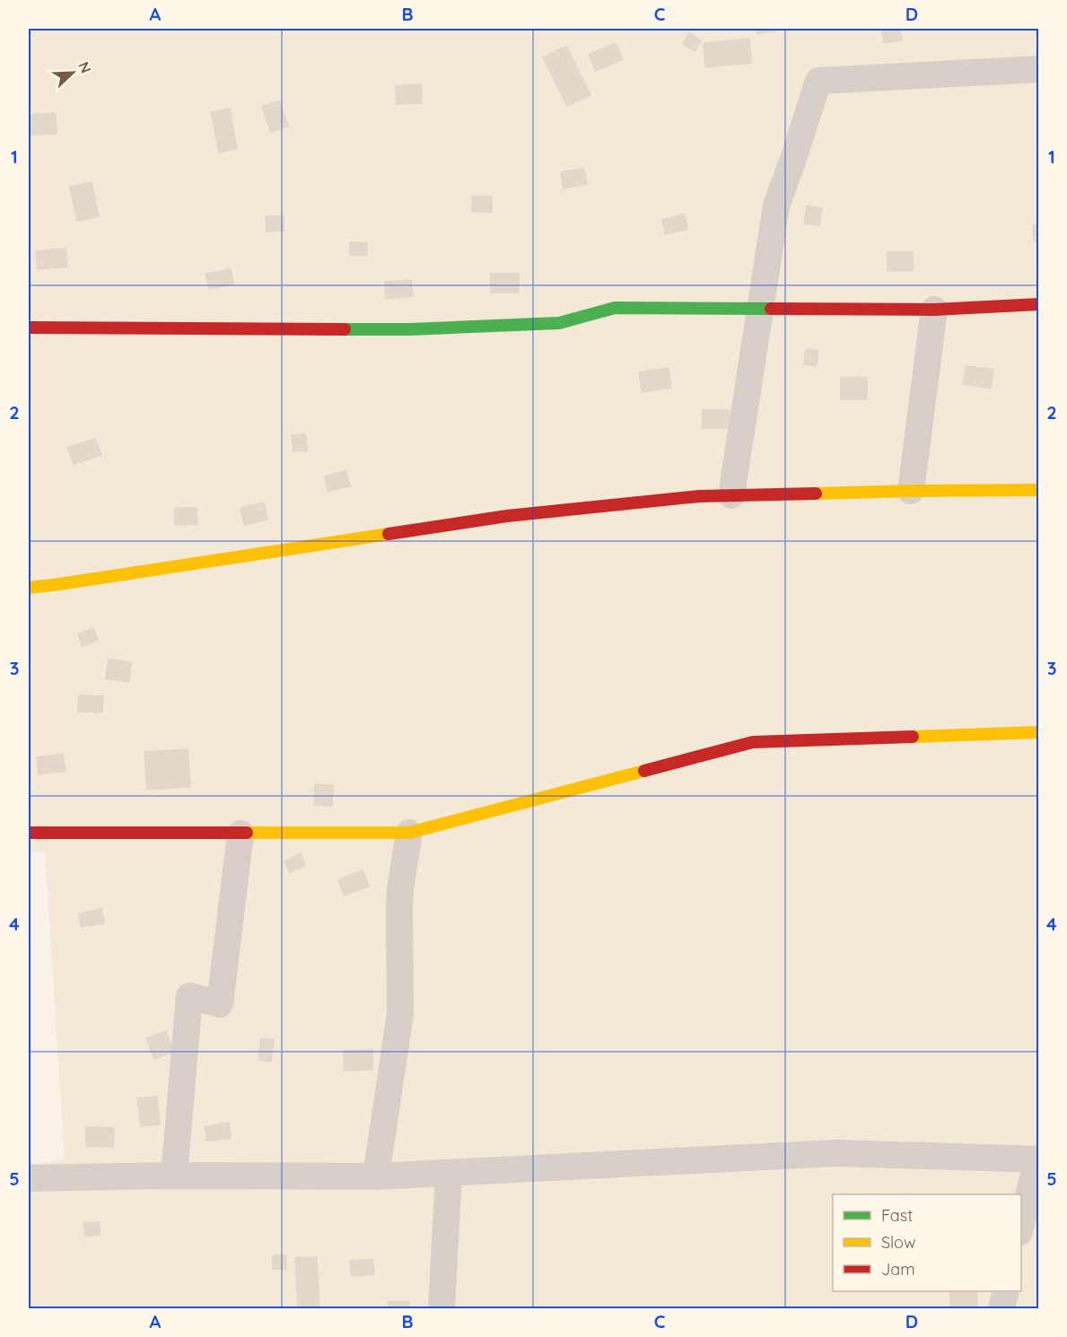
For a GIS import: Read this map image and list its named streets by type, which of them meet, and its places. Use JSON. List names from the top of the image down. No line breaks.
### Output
{"legend":["Fast","Slow","Jam"],"north":"top right","grid":{"columns":["A","B","C","D"],"rows":["1","2","3","4","5"]}}
